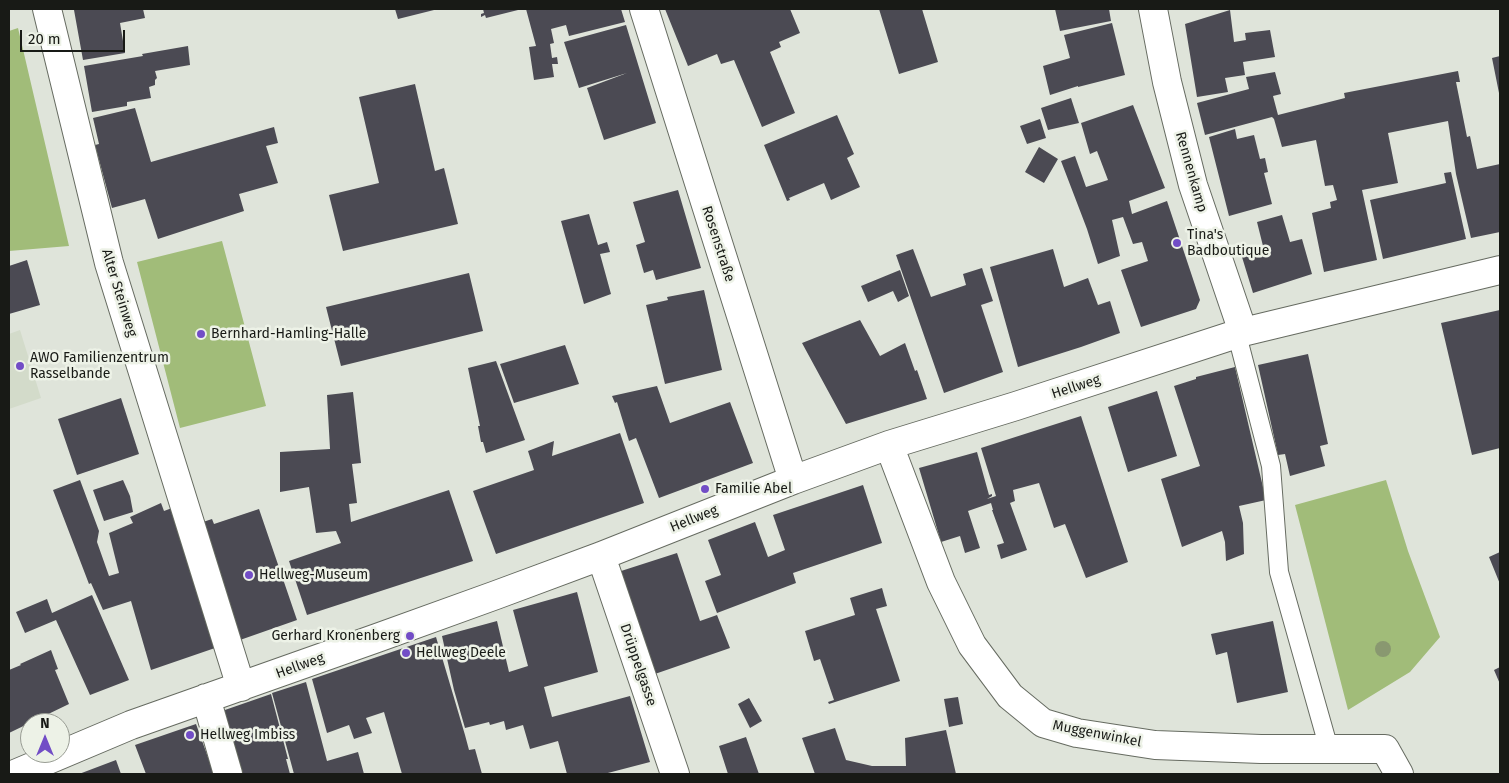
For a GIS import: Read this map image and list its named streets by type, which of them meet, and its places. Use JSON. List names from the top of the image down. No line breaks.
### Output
{"streets":{"street":["Rennenkamp","Rosenstraße","Alter Steinweg","Hellweg","Drüppelgasse","Muggenwinkel"]},"crossings":[["Rennenkamp","Hellweg"],["Rosenstraße","Hellweg"],["Alter Steinweg","Hellweg"],["Hellweg","Drüppelgasse"],["Hellweg","Muggenwinkel"]],"places":["Tina's Badboutique","Bernhard-Hamling-Halle","AWO Familienzentrum Rasselbande","Familie Abel","Hellweg-Museum","Gerhard Kronenberg","Hellweg Deele","Hellweg Imbiss"],"scale_bar":"20 m","north":"top"}
